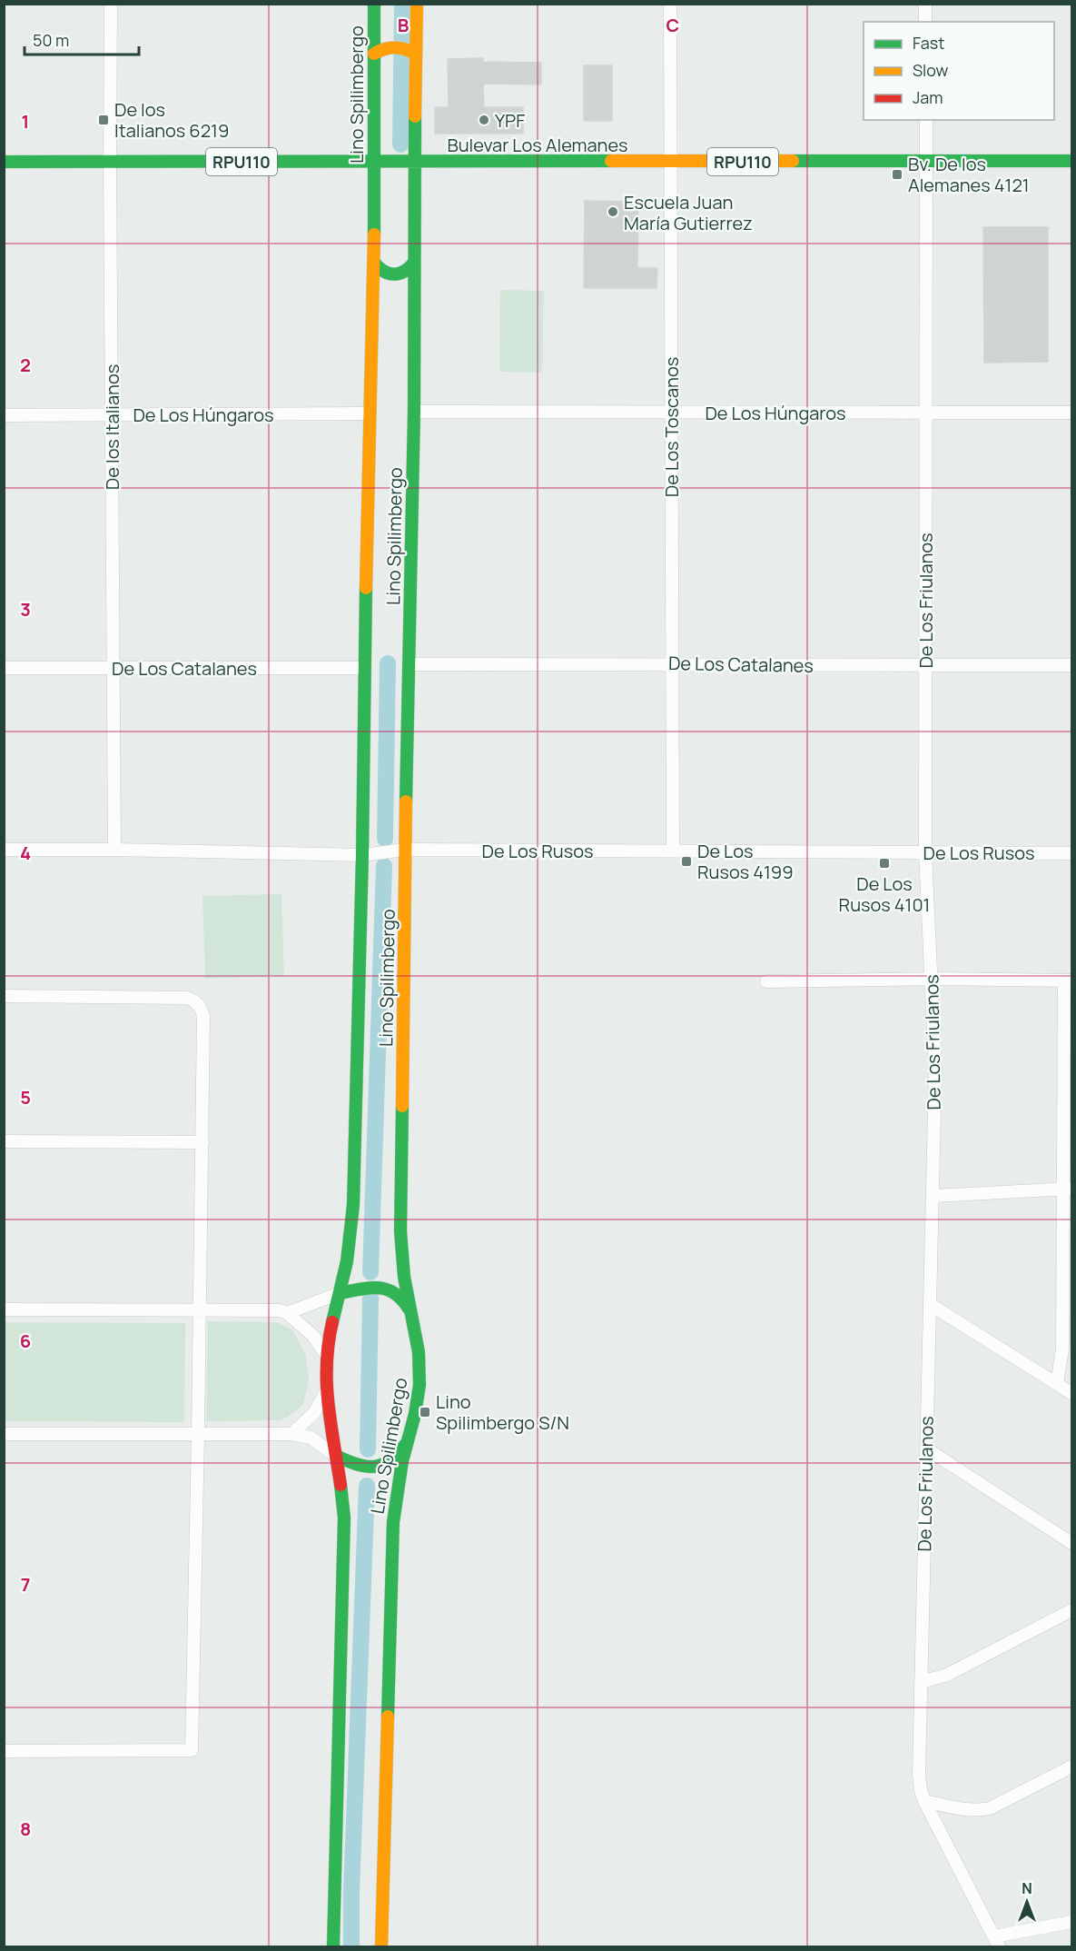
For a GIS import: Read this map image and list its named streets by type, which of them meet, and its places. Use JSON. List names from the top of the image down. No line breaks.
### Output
{"streets":{"main road":["Lino Spilimbergo","Bulevar Los Alemanes","RPU110"],"street":["De Los Húngaros","De los Italianos","De Los Toscanos","De Los Friulanos","De Los Catalanes","De Los Rusos"]},"crossings":[["Lino Spilimbergo","Bulevar Los Alemanes"],["Lino Spilimbergo","De Los Húngaros"],["Lino Spilimbergo","De Los Catalanes"],["Lino Spilimbergo","De Los Rusos"],["Bulevar Los Alemanes","De los Italianos"],["Bulevar Los Alemanes","De Los Toscanos"],["Bulevar Los Alemanes","De Los Friulanos"],["De Los Húngaros","De los Italianos"],["De Los Húngaros","De Los Toscanos"],["De Los Húngaros","De Los Friulanos"],["De los Italianos","De Los Catalanes"],["De los Italianos","De Los Rusos"],["De Los Toscanos","De Los Catalanes"],["De Los Toscanos","De Los Rusos"],["De Los Friulanos","De Los Catalanes"],["De Los Friulanos","De Los Rusos"]],"places":{"transit":["De los Italianos 6219","Bv. De los Alemanes 4121","De Los Rusos 4199","De Los Rusos 4101","Lino Spilimbergo S/N"],"other":["YPF","Escuela Juan María Gutierrez"]},"legend":["Fast","Slow","Jam"],"scale_bar":"50 m","north":"top","grid":{"columns":["B","C"],"rows":["1","2","3","4","5","6","7","8"]}}
